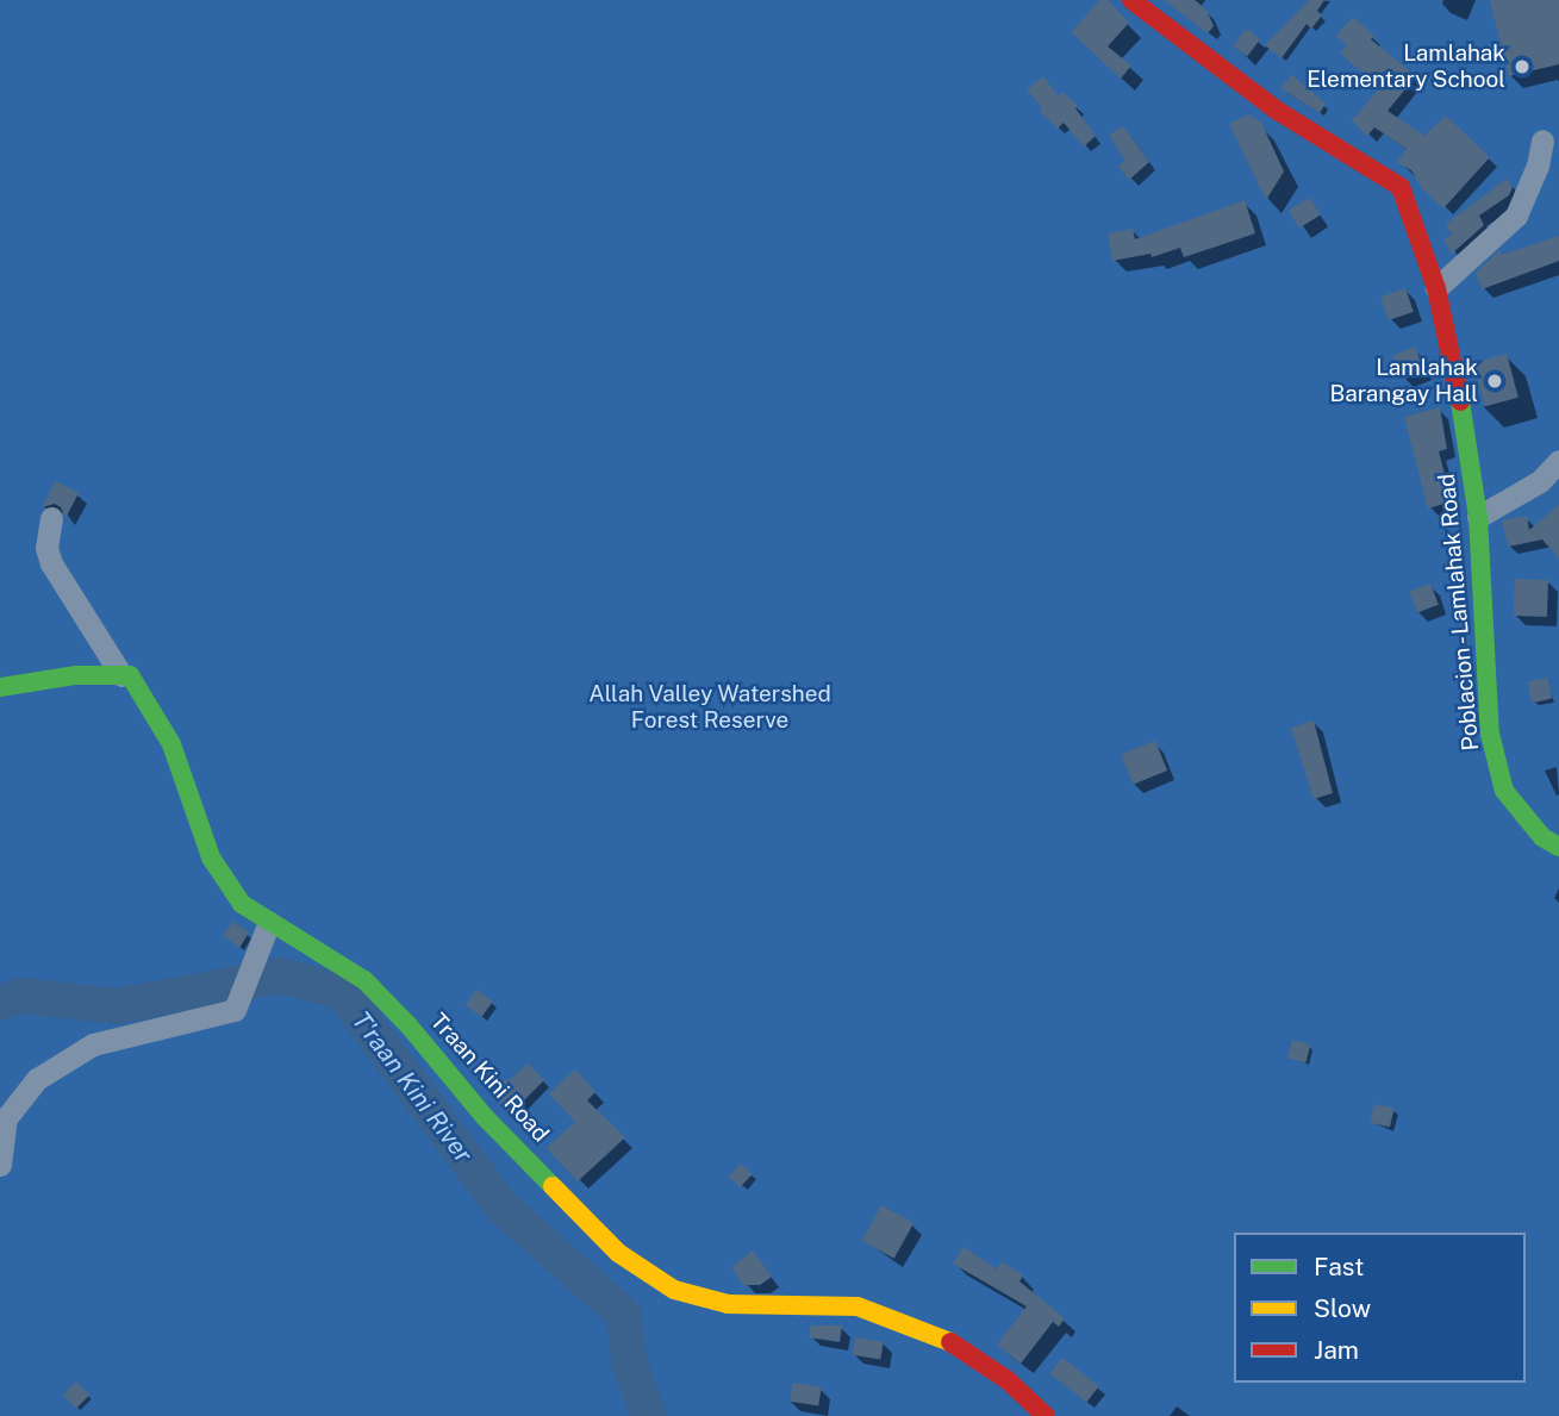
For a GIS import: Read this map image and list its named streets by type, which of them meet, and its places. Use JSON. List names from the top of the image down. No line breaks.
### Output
{"streets":{"street":["Poblacion - Lamlahak Road","Traan Kini Road"]},"water":["T'raan Kini River"],"parks":["Allah Valley Watershed Forest Reserve"],"places":["Lamlahak Elementary School","Lamlahak Barangay Hall"],"legend":["Fast","Slow","Jam"]}
